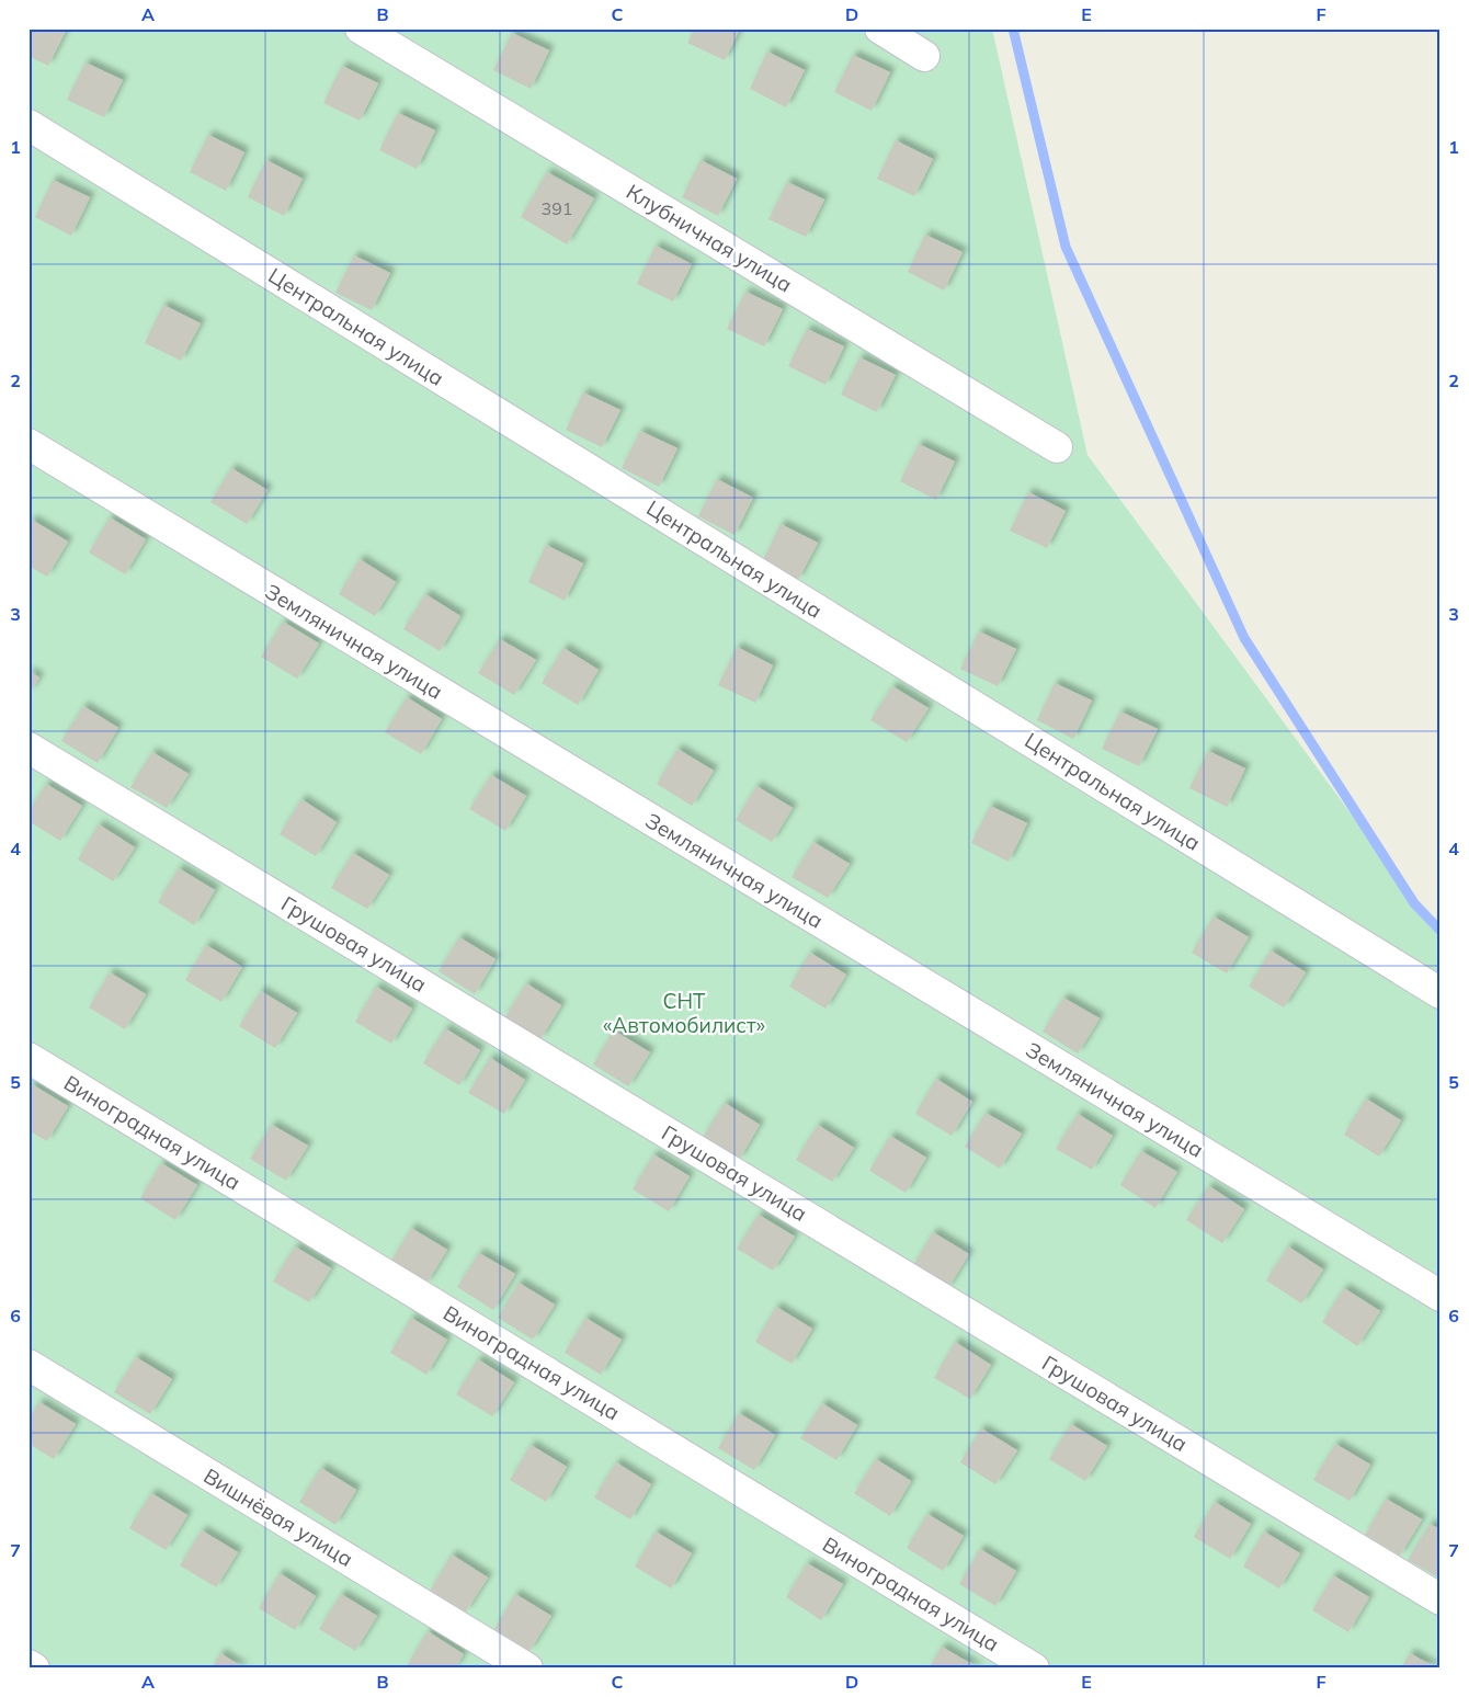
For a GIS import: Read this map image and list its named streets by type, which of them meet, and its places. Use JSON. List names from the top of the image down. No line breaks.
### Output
{"streets":{"street":["Клубничная улица","Центральная улица","Земляничная улица","Грушовая улица","Виноградная улица","Вишнёвая улица"]},"parks":["СНТ «Автомобилист»"],"house_numbers":["391"],"grid":{"columns":["A","B","C","D","E","F"],"rows":["1","2","3","4","5","6","7"]}}
